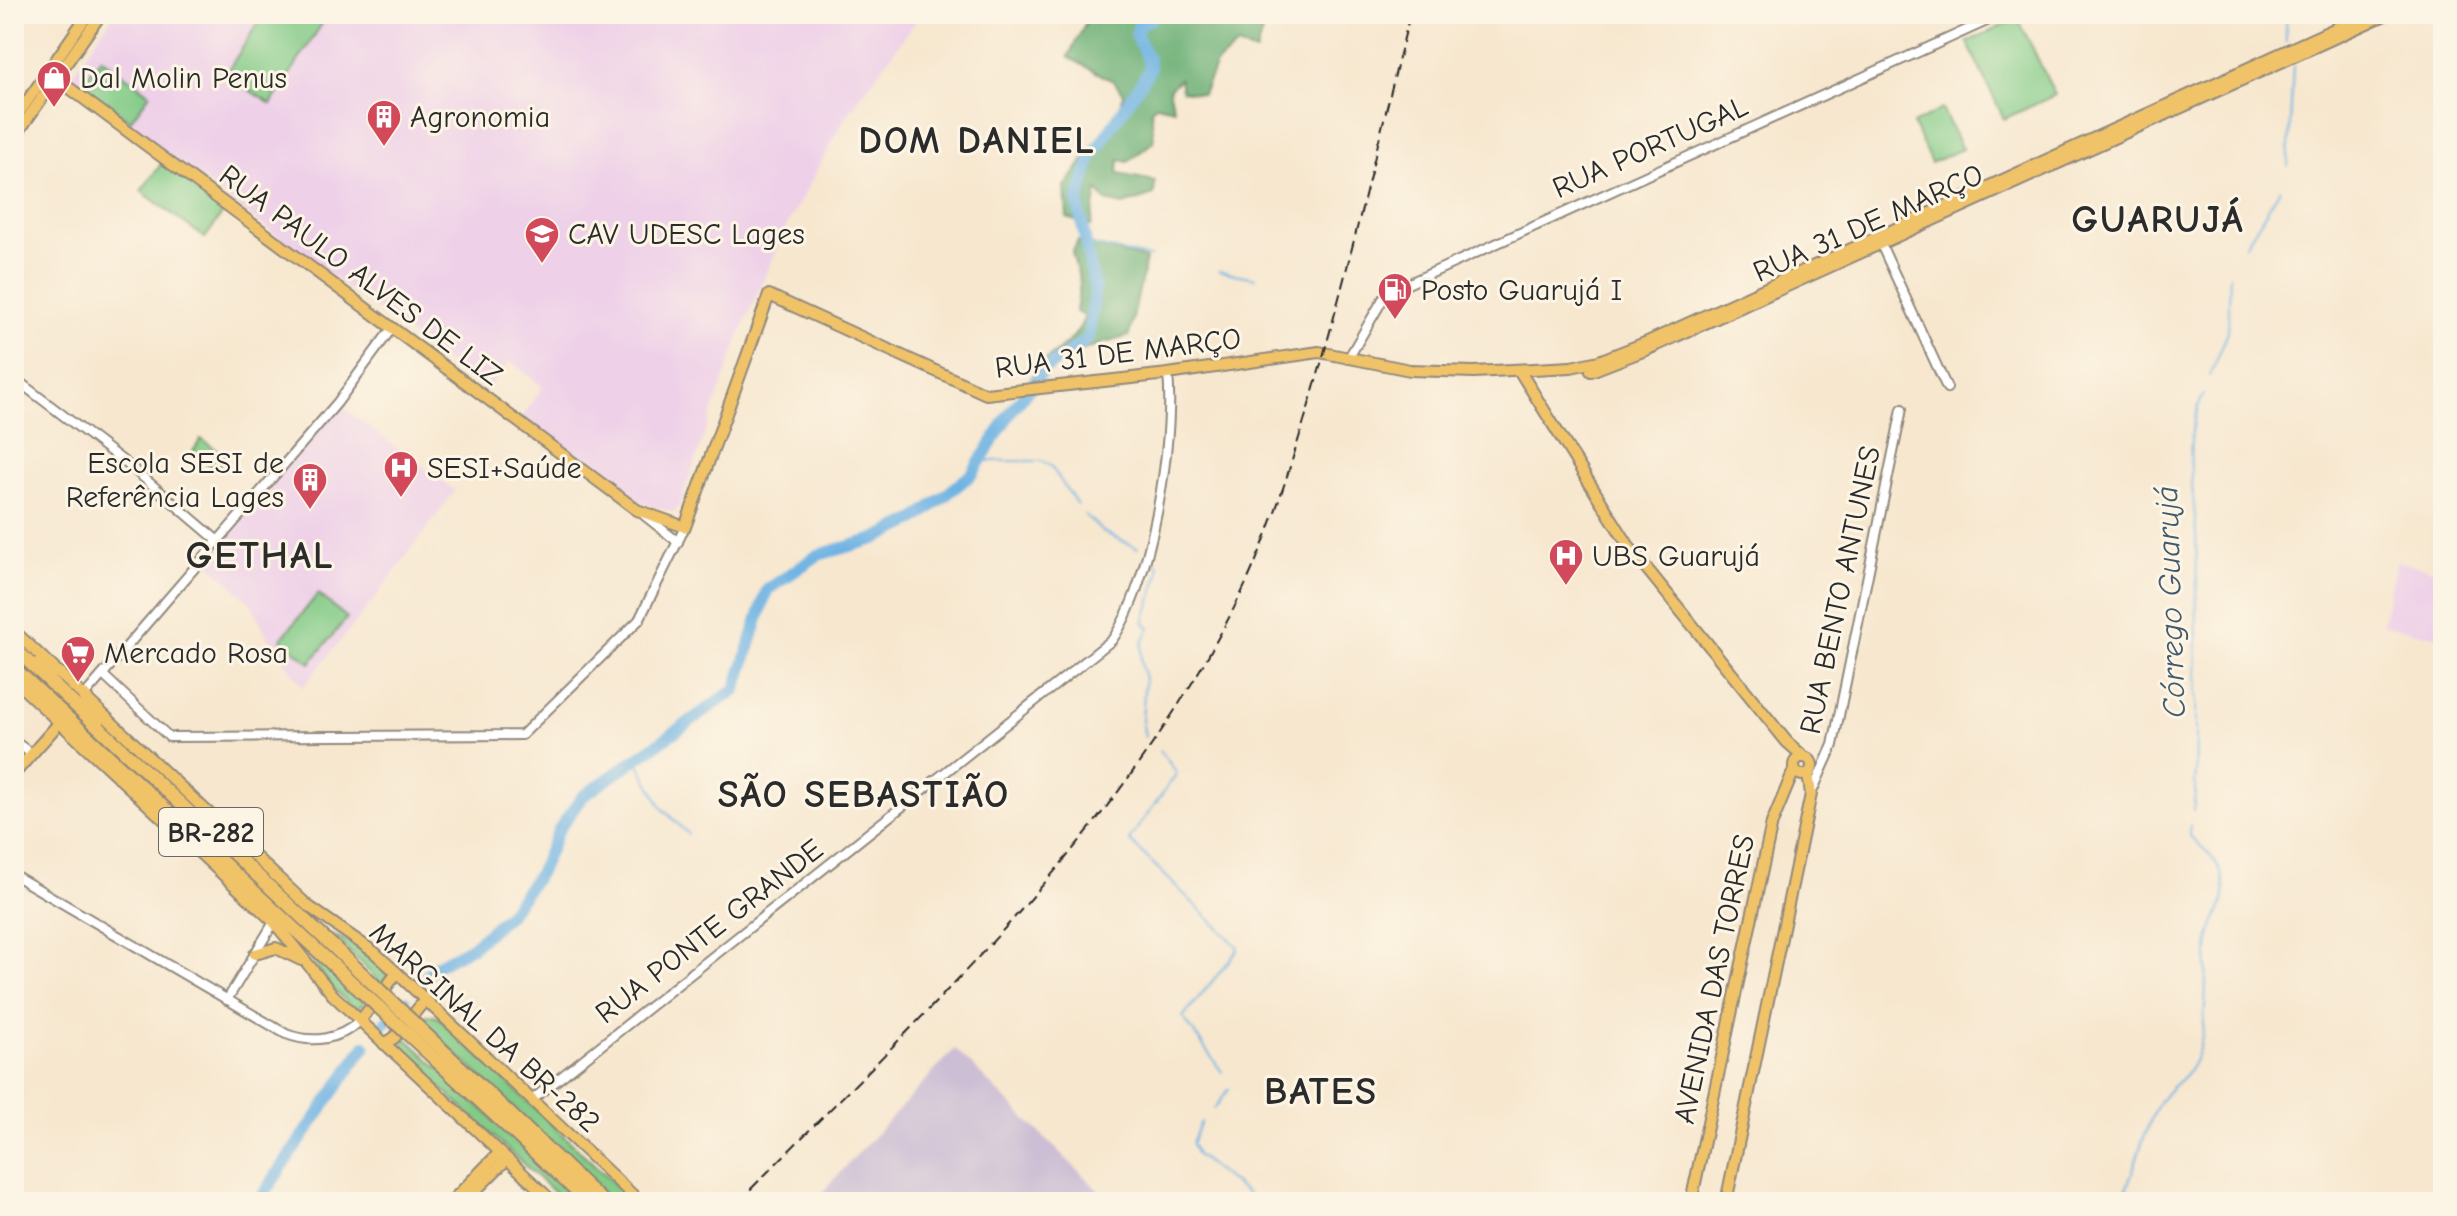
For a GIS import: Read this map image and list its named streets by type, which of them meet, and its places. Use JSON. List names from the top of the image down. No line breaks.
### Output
{"streets":{"highway":["BR-282"],"main road":["RUA 31 DE MARÇO","RUA PAULO ALVES DE LIZ","AVENIDA DAS TORRES","MARGINAL DA BR-282"],"street":["RUA PORTUGAL","RUA BENTO ANTUNES","RUA PONTE GRANDE"]},"crossings":[["RUA PORTUGAL","RUA 31 DE MARÇO"],["RUA 31 DE MARÇO","RUA PAULO ALVES DE LIZ"],["RUA 31 DE MARÇO","RUA PONTE GRANDE"],["RUA BENTO ANTUNES","AVENIDA DAS TORRES"],["RUA PONTE GRANDE","MARGINAL DA BR-282"]],"districts":["DOM DANIEL","GUARUJÁ","GETHAL","SÃO SEBASTIÃO","BATES"],"water":["Córrego Guarujá"],"places":{"shop":["Dal Molin Penus"],"building":["Agronomia","Escola SESI de Referência Lages"],"school or university":["CAV UDESC Lages"],"fuel station":["Posto Guarujá I"],"hospital":["SESI+Saúde","UBS Guarujá"],"supermarket":["Mercado Rosa"]}}
